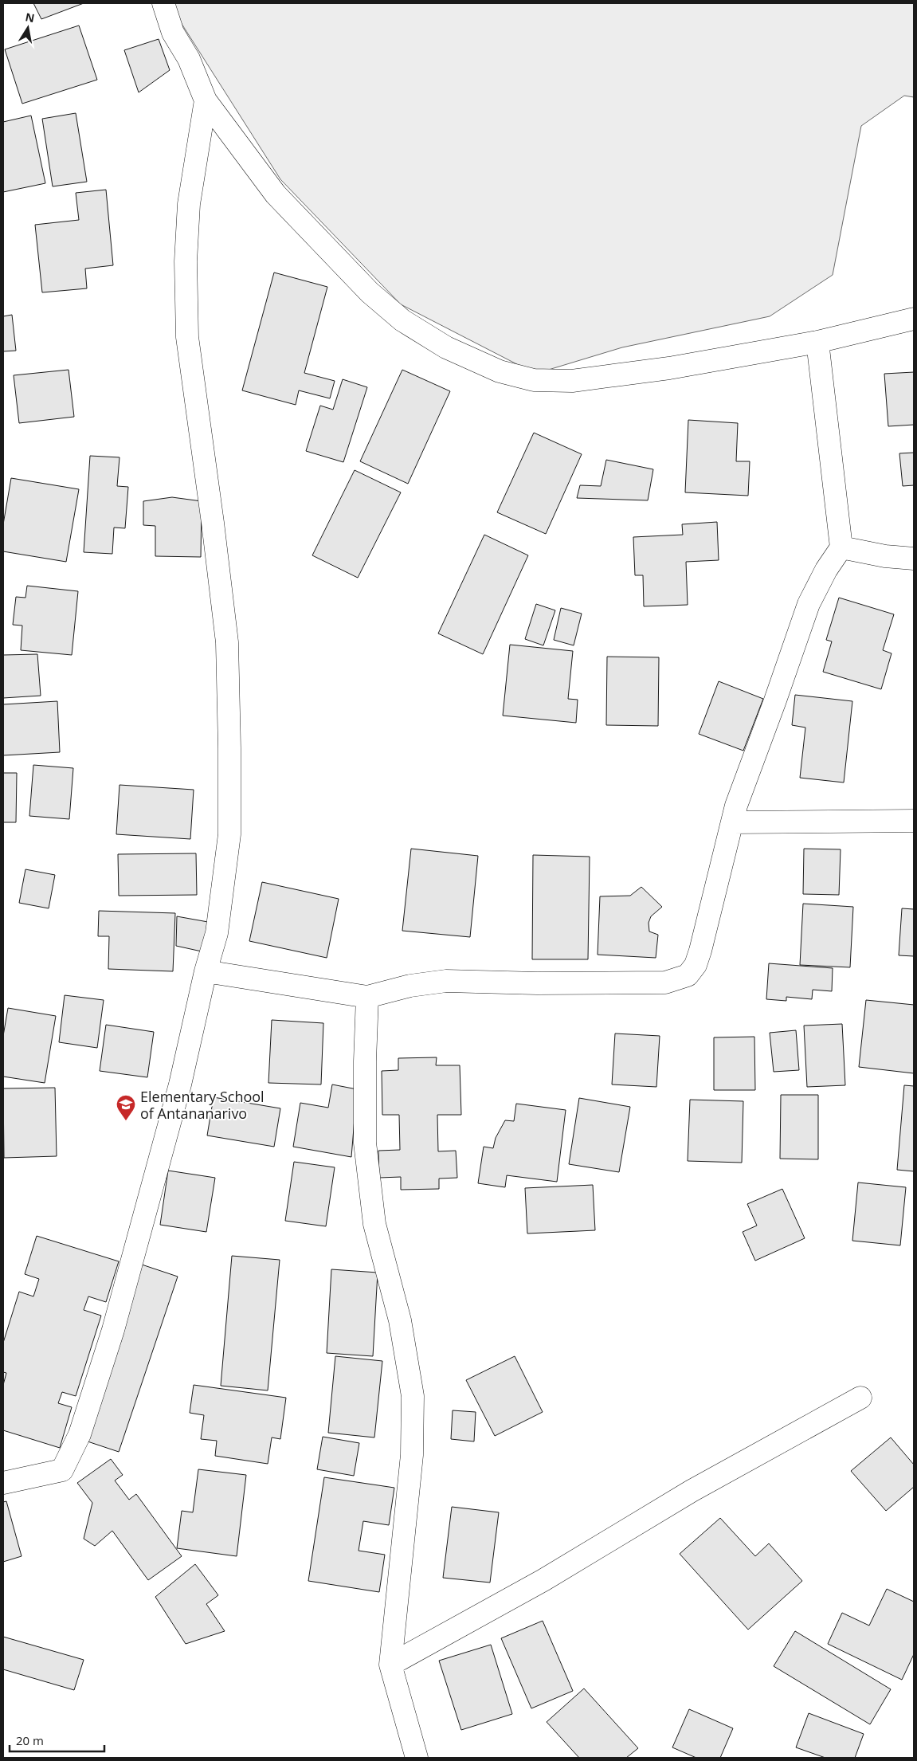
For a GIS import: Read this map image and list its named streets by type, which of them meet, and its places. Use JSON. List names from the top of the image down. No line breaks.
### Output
{"places":{"school or university":["Elementary School of Antananarivo"]},"scale_bar":"20 m","north":"top"}
